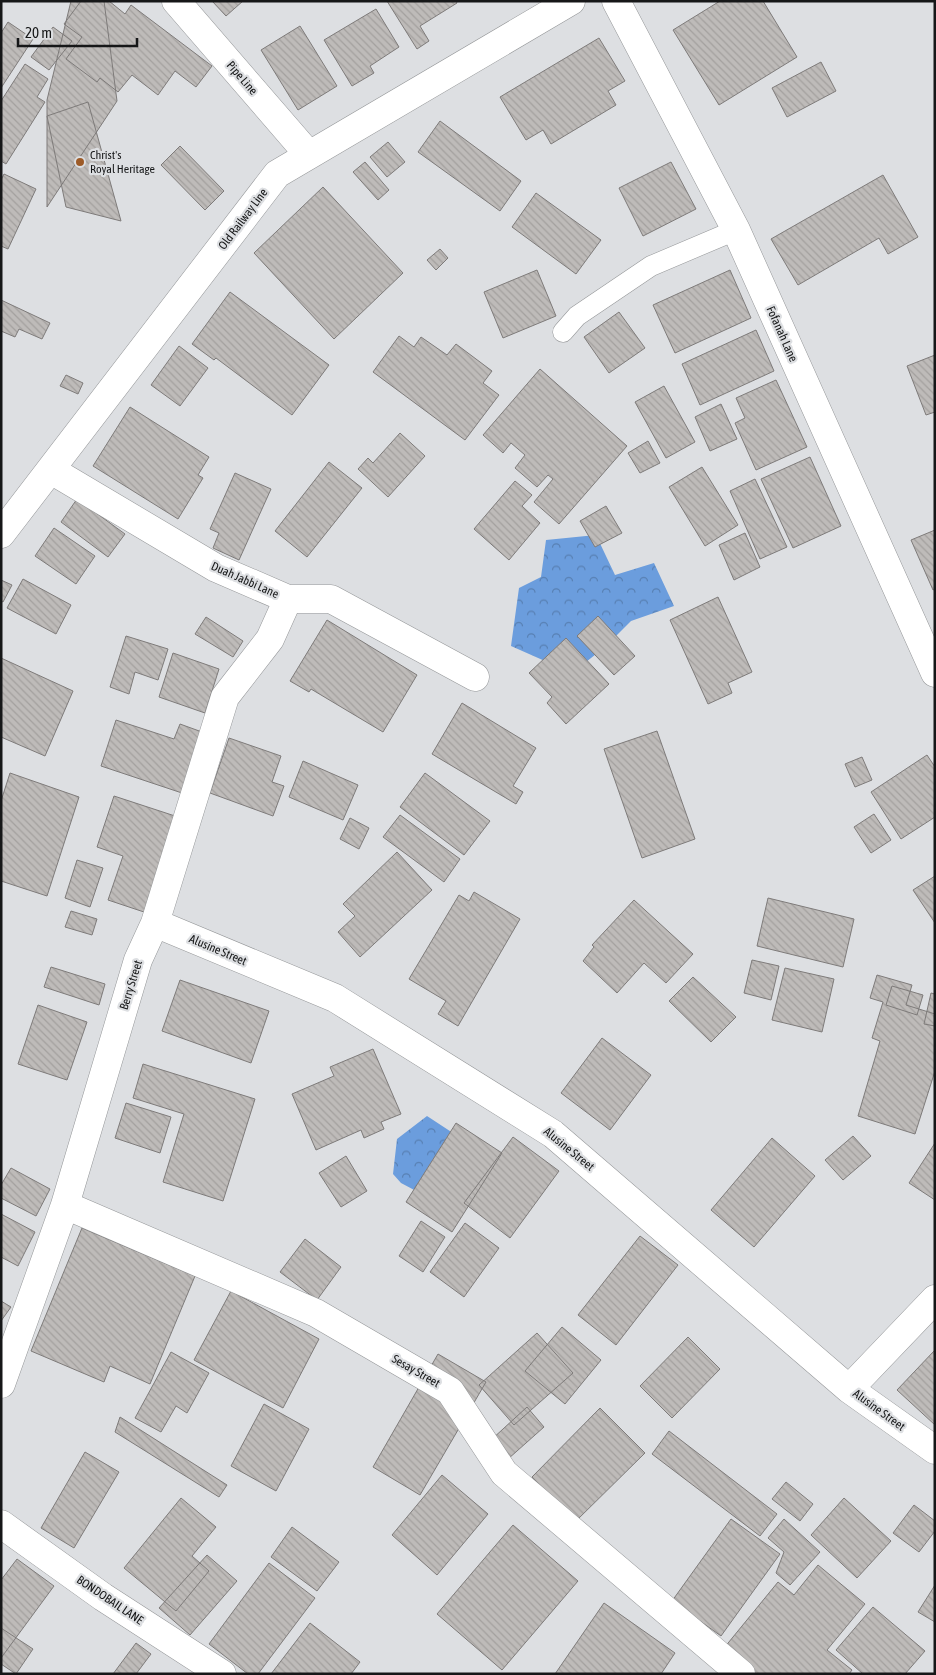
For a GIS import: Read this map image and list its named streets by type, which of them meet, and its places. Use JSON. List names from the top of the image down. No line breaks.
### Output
{"streets":{"street":["Pipe Line","Old Railway Line","Fofanah Lane","Duah Jabbi Lane","Alusine Street","Berry Street","Sesay Street","BONDOBAIL LANE"]},"crossings":[["Pipe Line","Old Railway Line"],["Old Railway Line","Duah Jabbi Lane"],["Duah Jabbi Lane","Berry Street"],["Alusine Street","Berry Street"],["Berry Street","Sesay Street"]],"places":["Christ's Royal Heritage"],"scale_bar":"20 m"}
